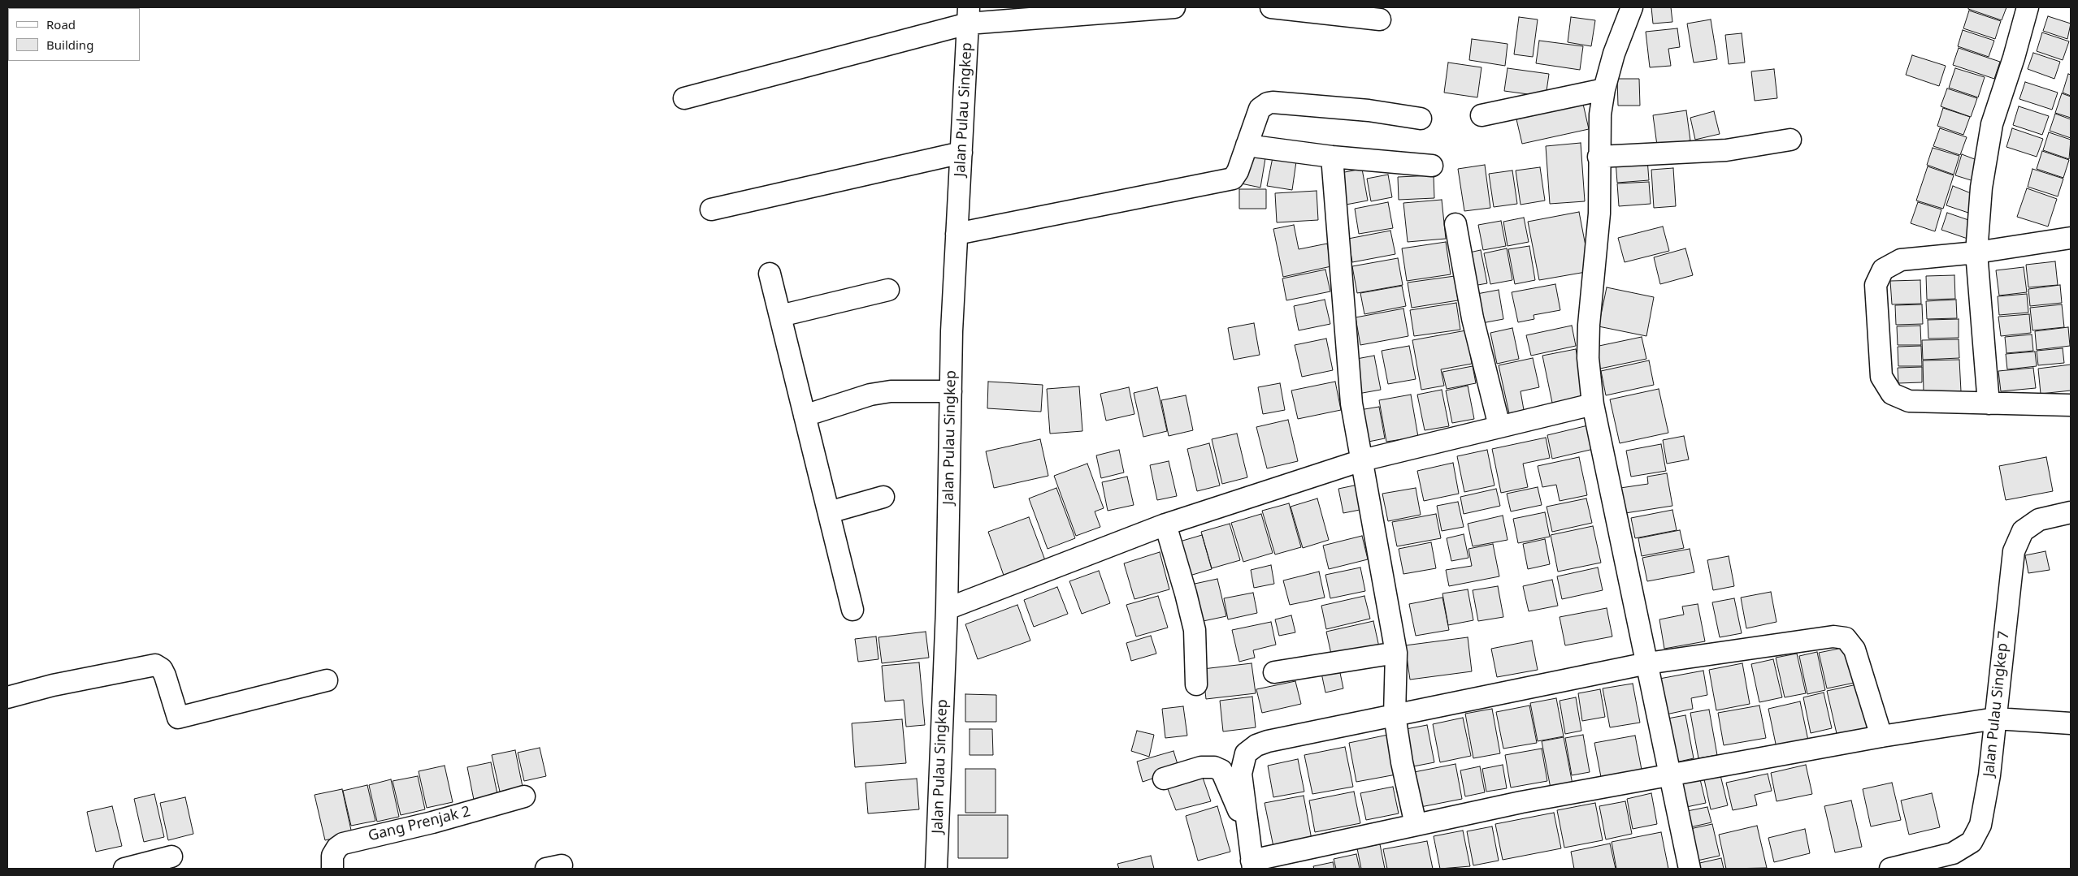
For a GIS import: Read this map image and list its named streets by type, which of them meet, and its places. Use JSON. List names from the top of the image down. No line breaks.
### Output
{"streets":{"street":["Jalan Pulau Singkep","Jalan Pulau Singkep 7","Gang Prenjak 2"]},"legend":["Road","Building"]}
